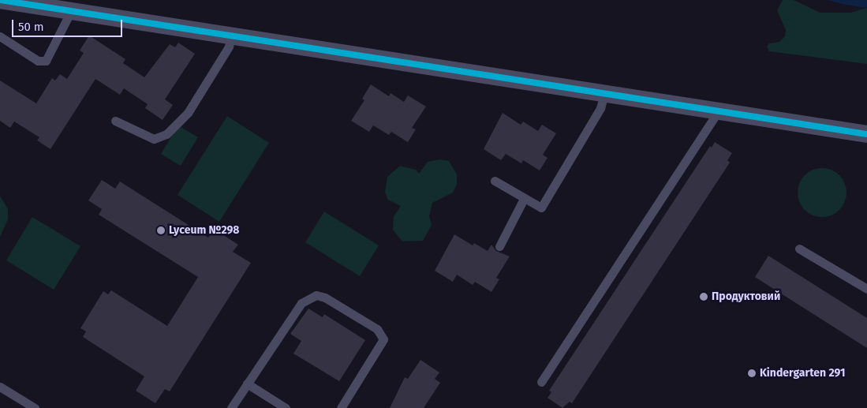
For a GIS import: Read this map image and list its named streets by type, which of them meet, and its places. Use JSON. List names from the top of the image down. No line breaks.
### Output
{"places":["Lyceum №298","Продуктовий","Kindergarten 291"],"scale_bar":"50 m"}
